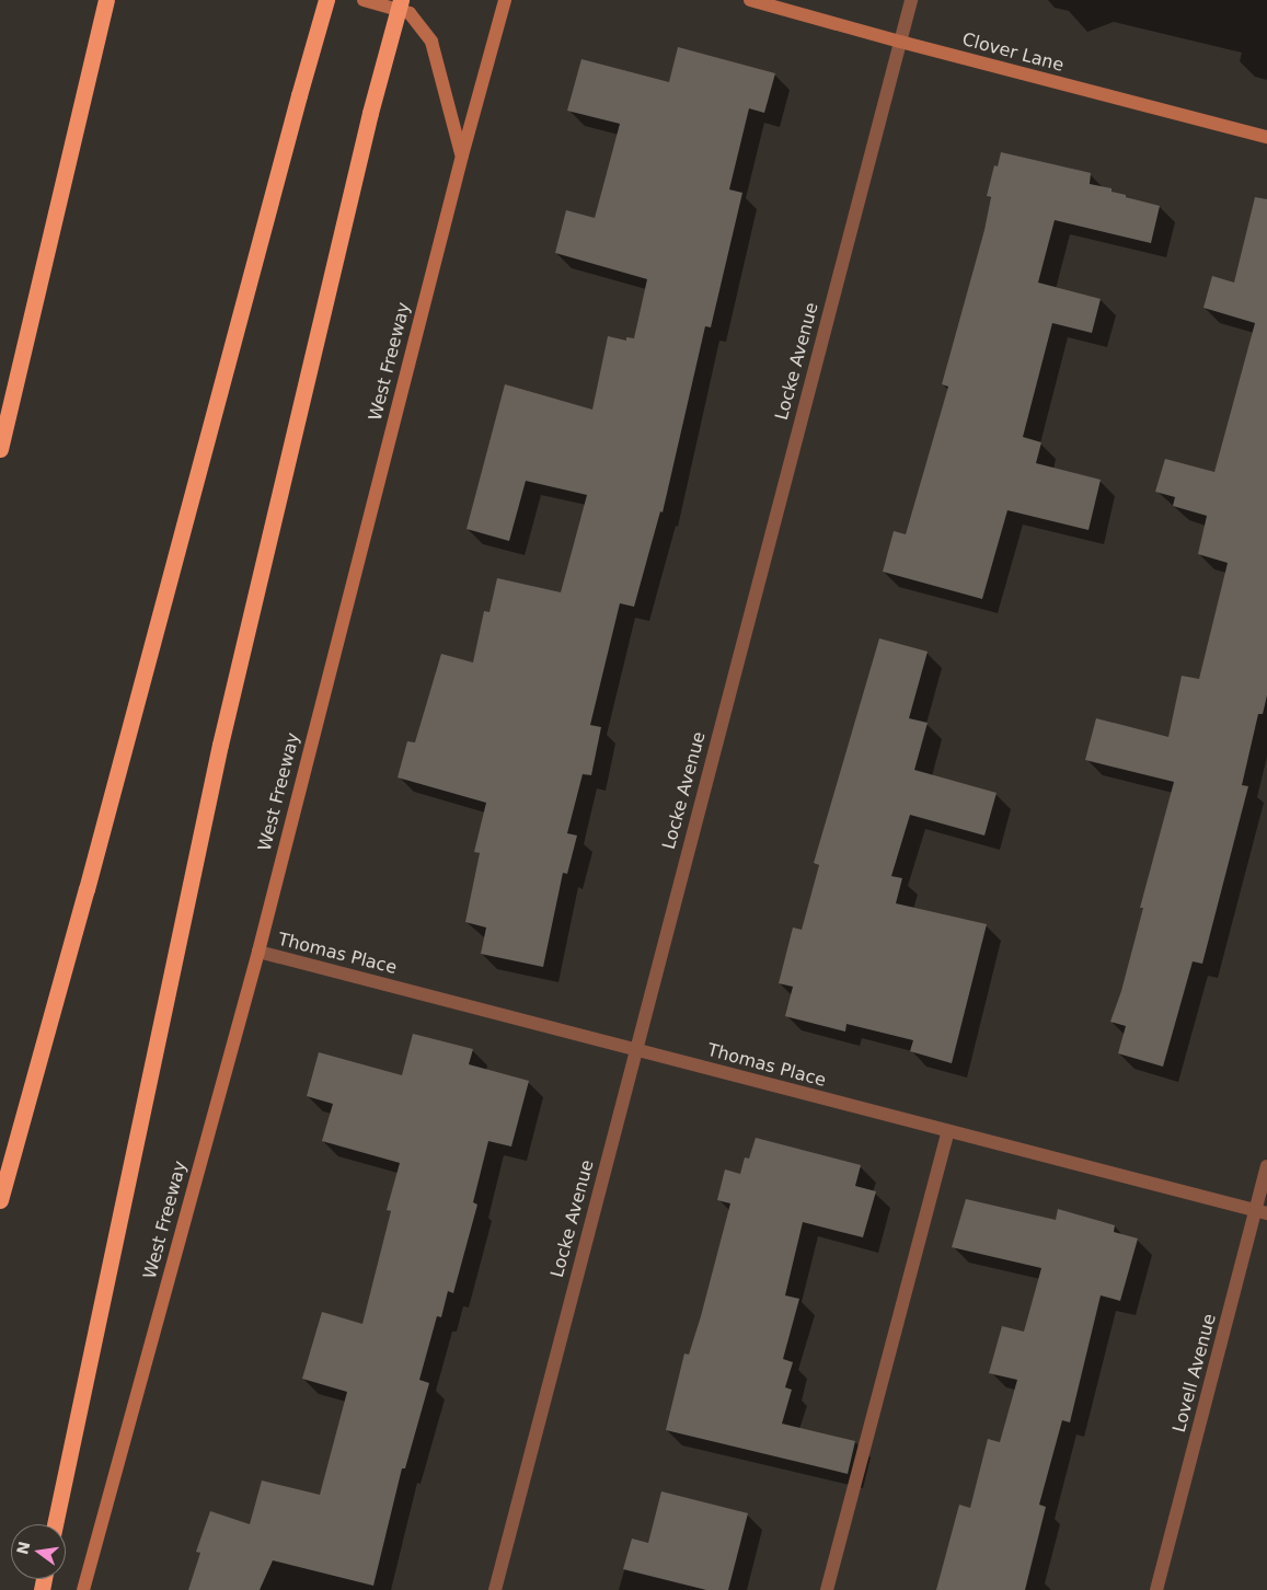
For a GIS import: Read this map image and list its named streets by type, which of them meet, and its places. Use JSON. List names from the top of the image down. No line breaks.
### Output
{"streets":{"main road":["Clover Lane","West Freeway"],"street":["Locke Avenue","Thomas Place","Lovell Avenue"]},"crossings":[["Clover Lane","Locke Avenue"],["West Freeway","Thomas Place"],["Locke Avenue","Thomas Place"],["Thomas Place","Lovell Avenue"]],"north":"left"}
